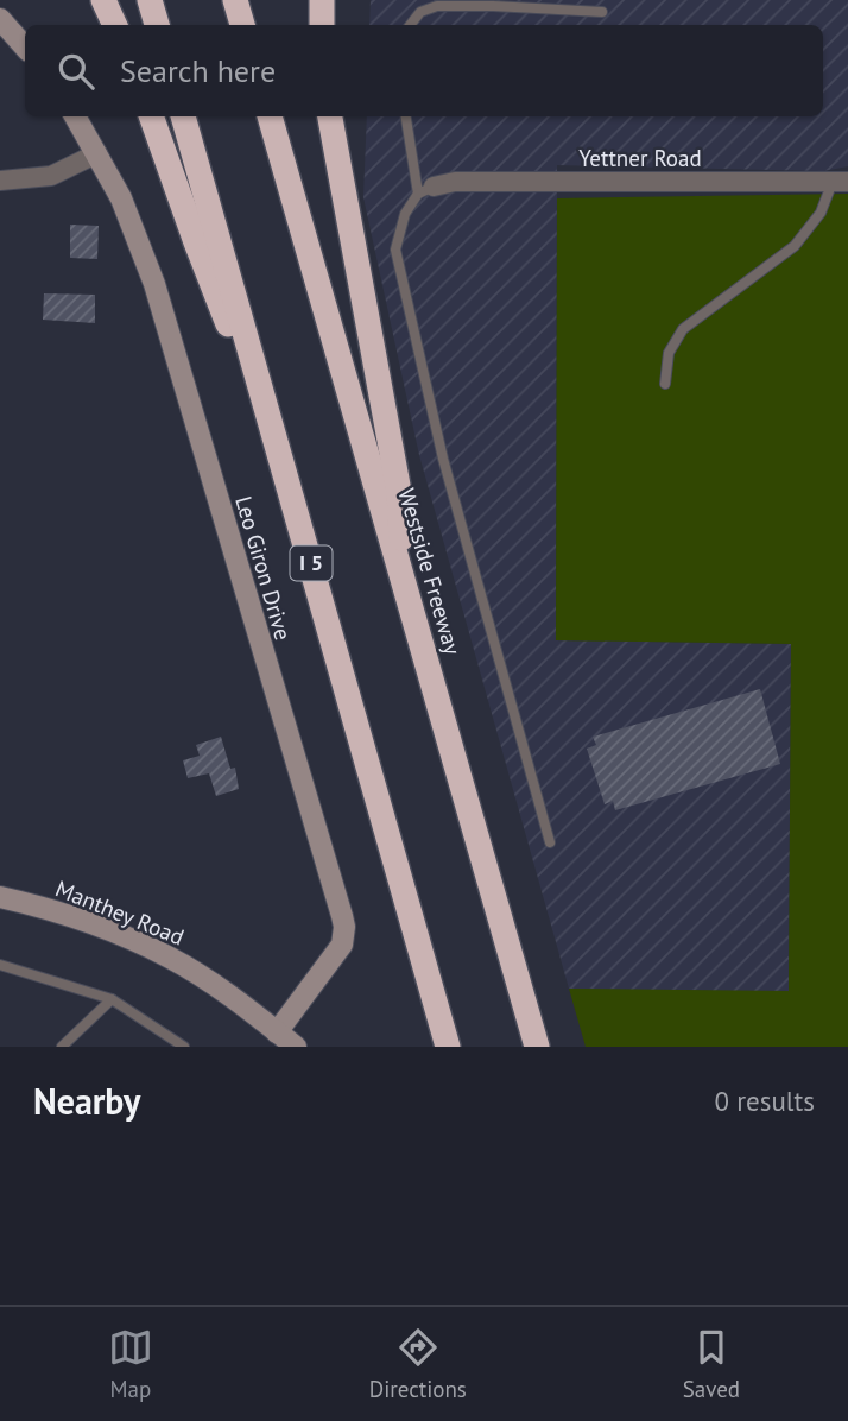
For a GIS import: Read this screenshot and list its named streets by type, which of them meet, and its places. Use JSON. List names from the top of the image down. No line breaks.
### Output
{"streets":{"highway":["I 5","Westside Freeway"],"street":["Yettner Road","Leo Giron Drive","Manthey Road"]},"crossings":[["Leo Giron Drive","Manthey Road"]],"page":{"search":"Search here","heading":["Nearby","0 results"],"nav":["Map","Directions","Saved"]}}
